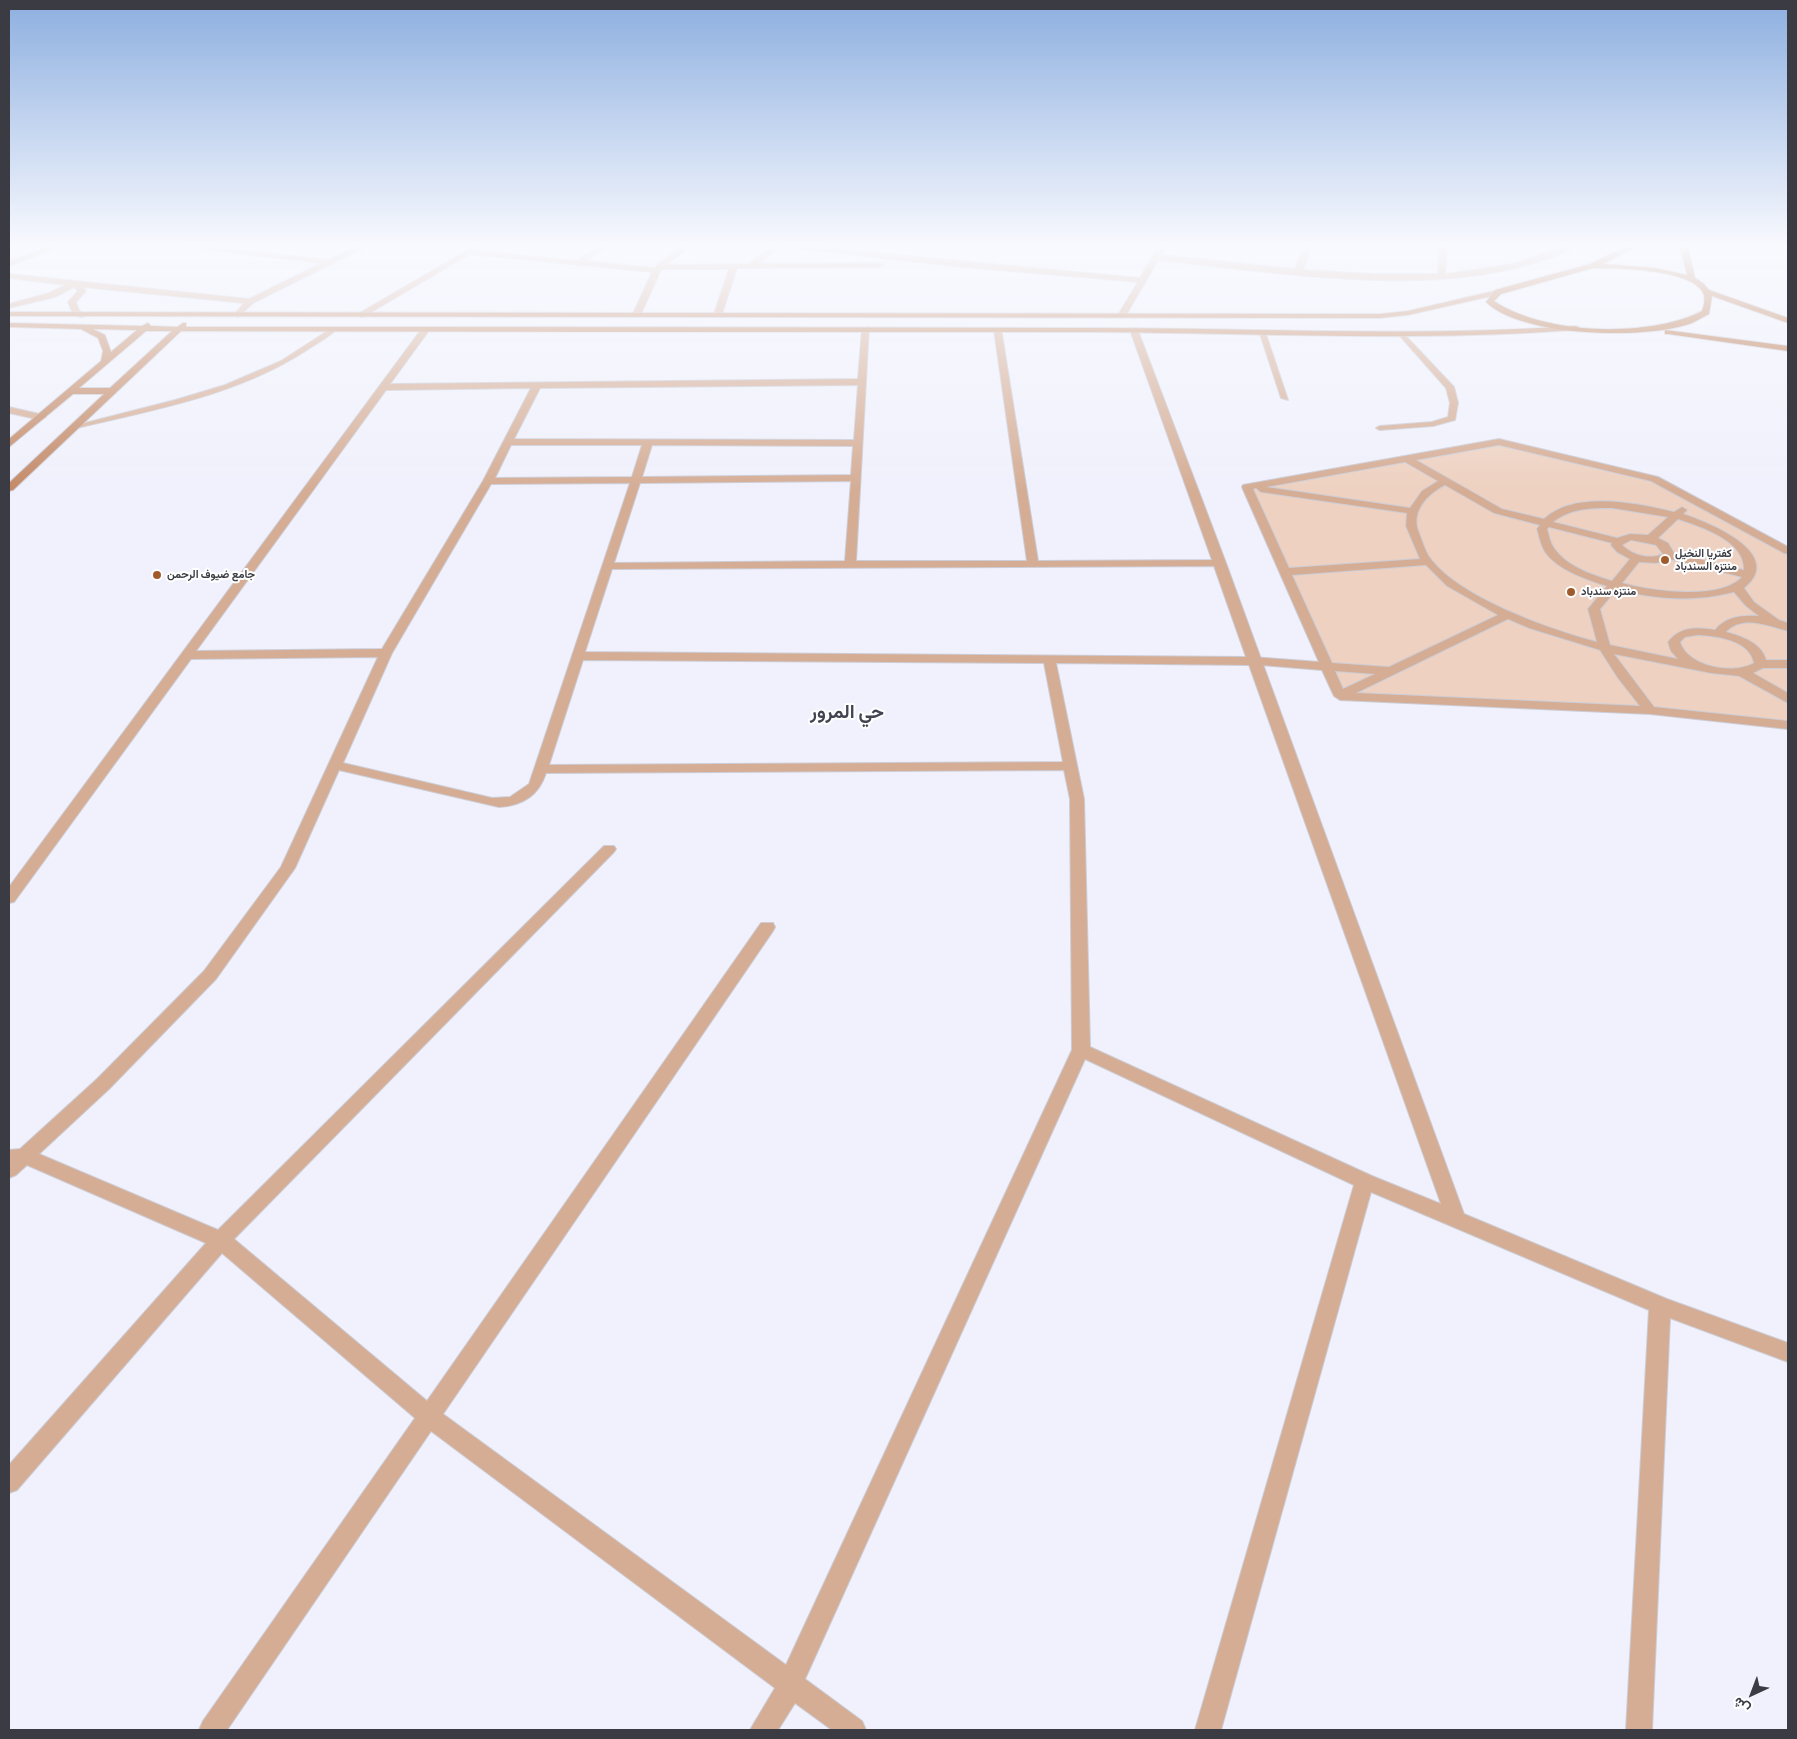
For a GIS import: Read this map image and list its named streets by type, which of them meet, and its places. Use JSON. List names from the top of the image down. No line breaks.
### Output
{"districts":["حي المرور"],"places":["كفتريا النخيل منتزه السندباد","جامع ضيوف الرحمن","منتزه سندباد"],"north":"bottom left"}
